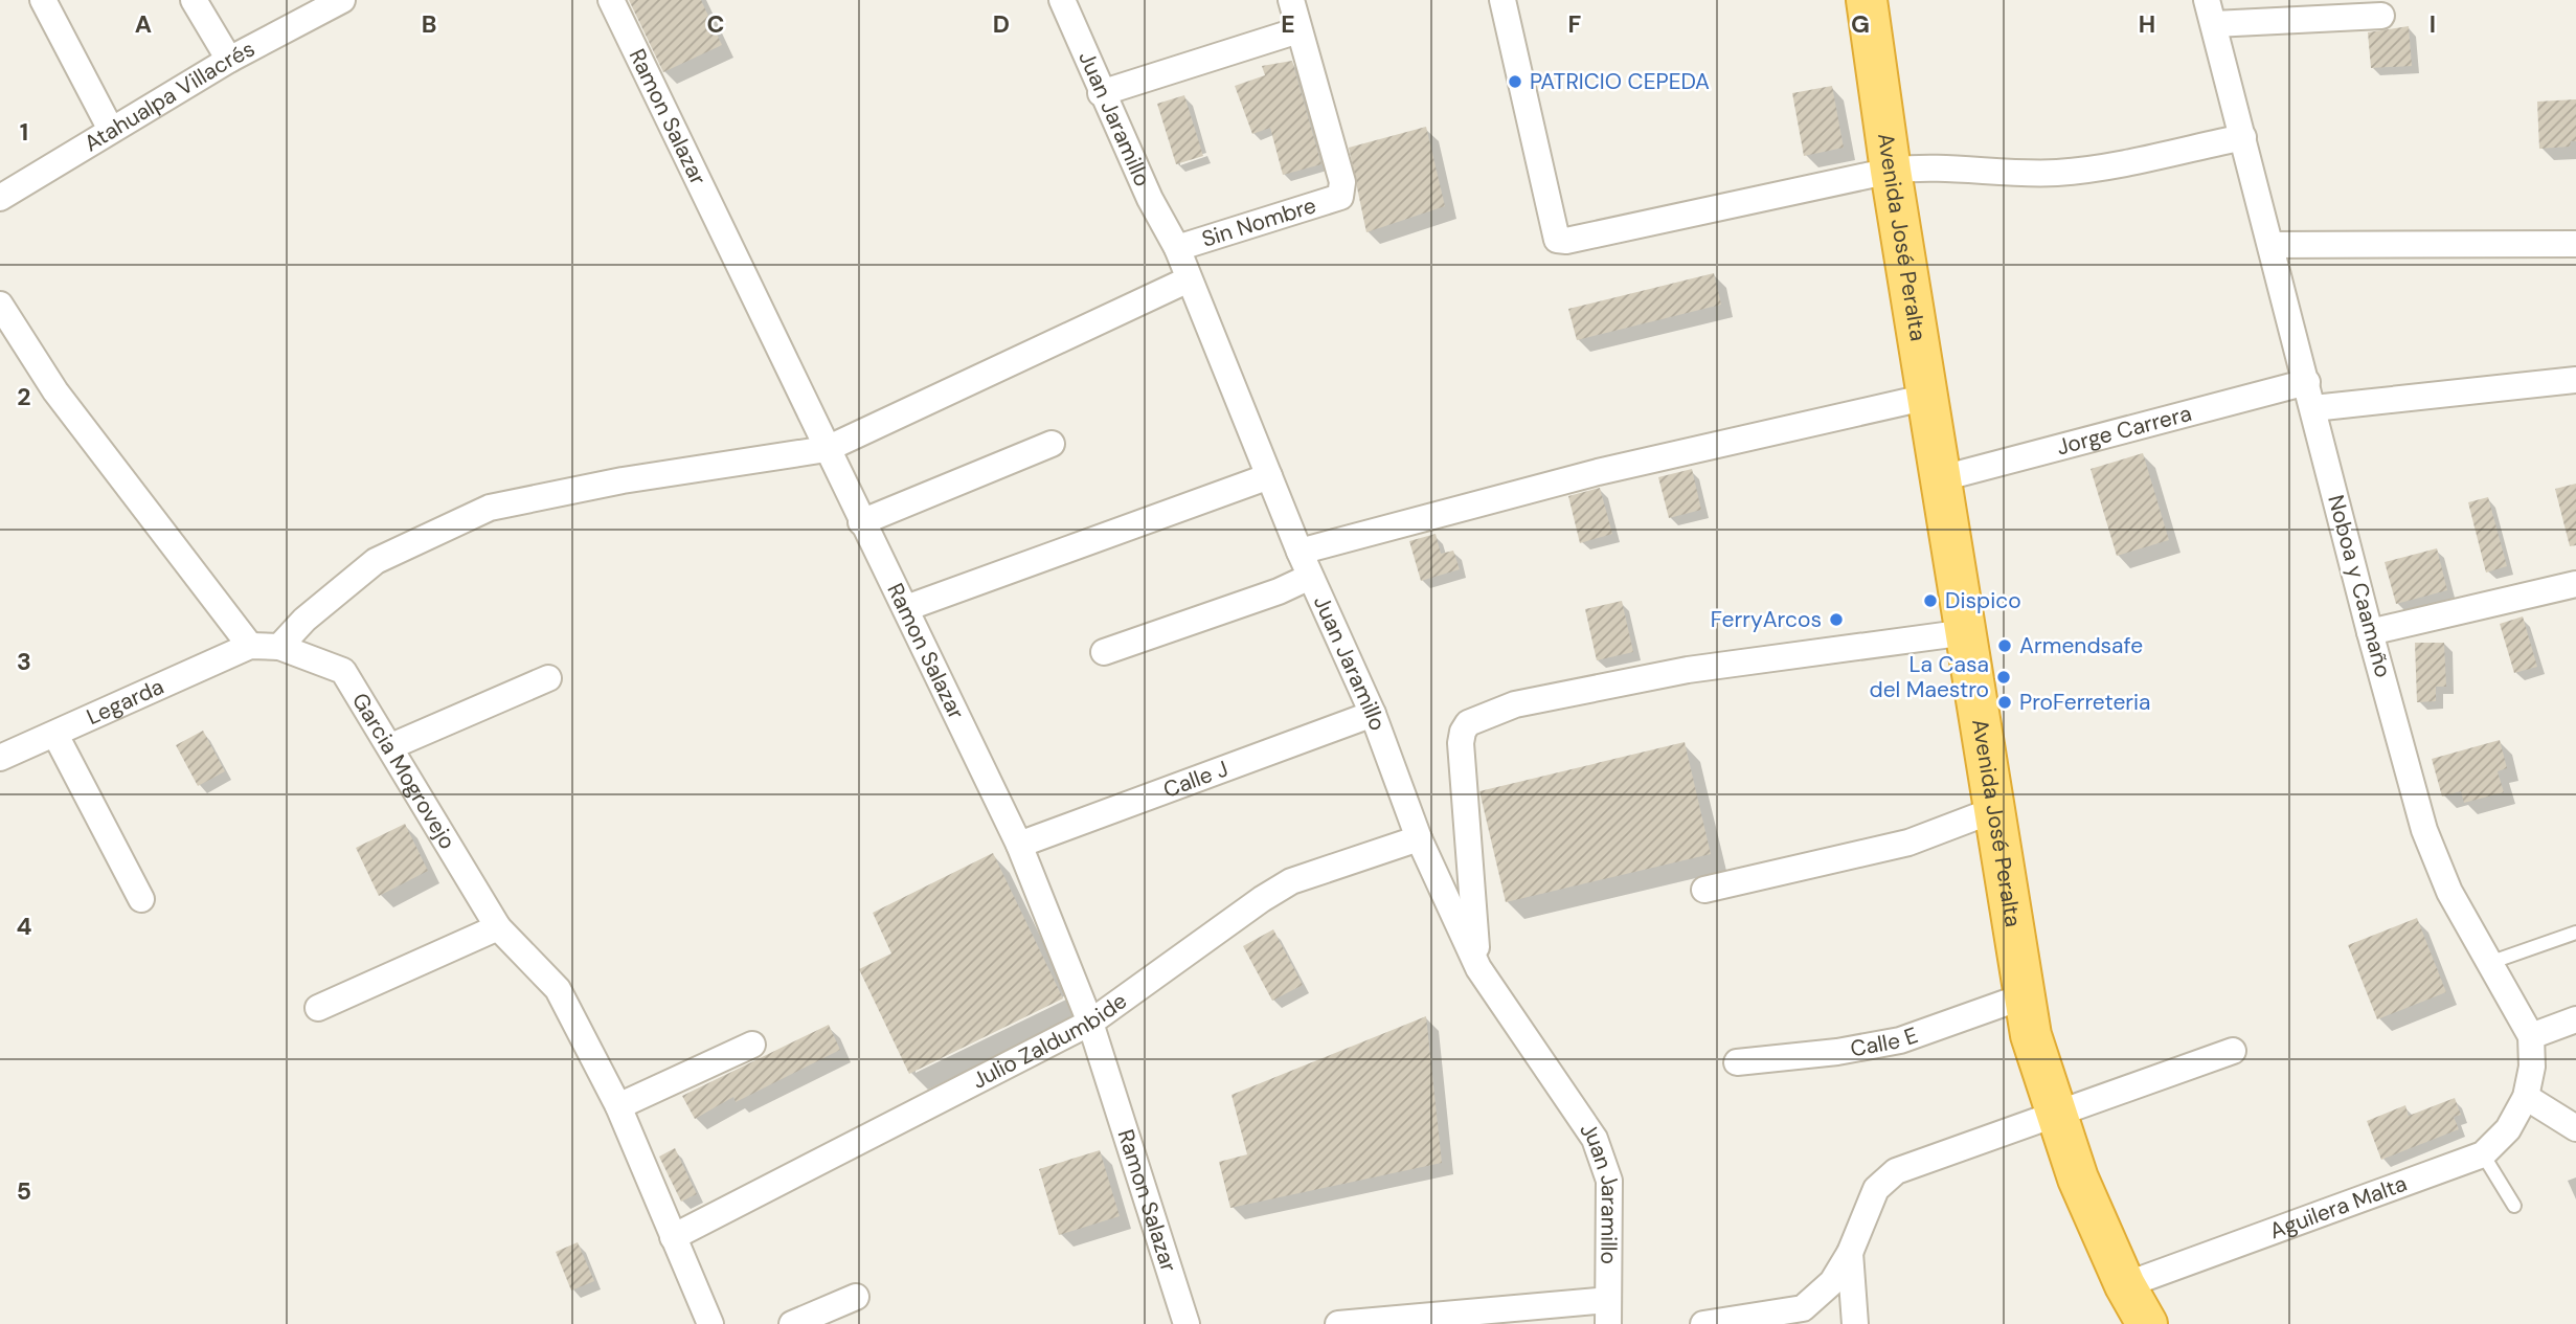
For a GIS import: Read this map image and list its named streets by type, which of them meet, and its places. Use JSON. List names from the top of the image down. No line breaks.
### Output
{"streets":{"highway":["Avenida José Peralta"],"street":["Atahualpa Villacrés","Ramon Salazar","Juan Jaramillo","Sin Nombre","Jorge Carrera","Noboa y Caamaño","Legarda","Garcia Mogrovejo","Calle J","Julio Zaldumbide","Calle E","Aguilera Malta"]},"crossings":[["Ramon Salazar","Calle J"],["Ramon Salazar","Julio Zaldumbide"],["Juan Jaramillo","Sin Nombre"],["Juan Jaramillo","Calle J"],["Juan Jaramillo","Julio Zaldumbide"],["Avenida José Peralta","Jorge Carrera"],["Avenida José Peralta","Calle E"],["Avenida José Peralta","Aguilera Malta"],["Jorge Carrera","Noboa y Caamaño"],["Legarda","Garcia Mogrovejo"],["Garcia Mogrovejo","Julio Zaldumbide"]],"places":["PATRICIO CEPEDA","Dispico","FerryArcos","Armendsafe","La Casa del Maestro","ProFerreteria"],"grid":{"columns":["A","B","C","D","E","F","G","H","I"],"rows":["1","2","3","4","5"]}}
